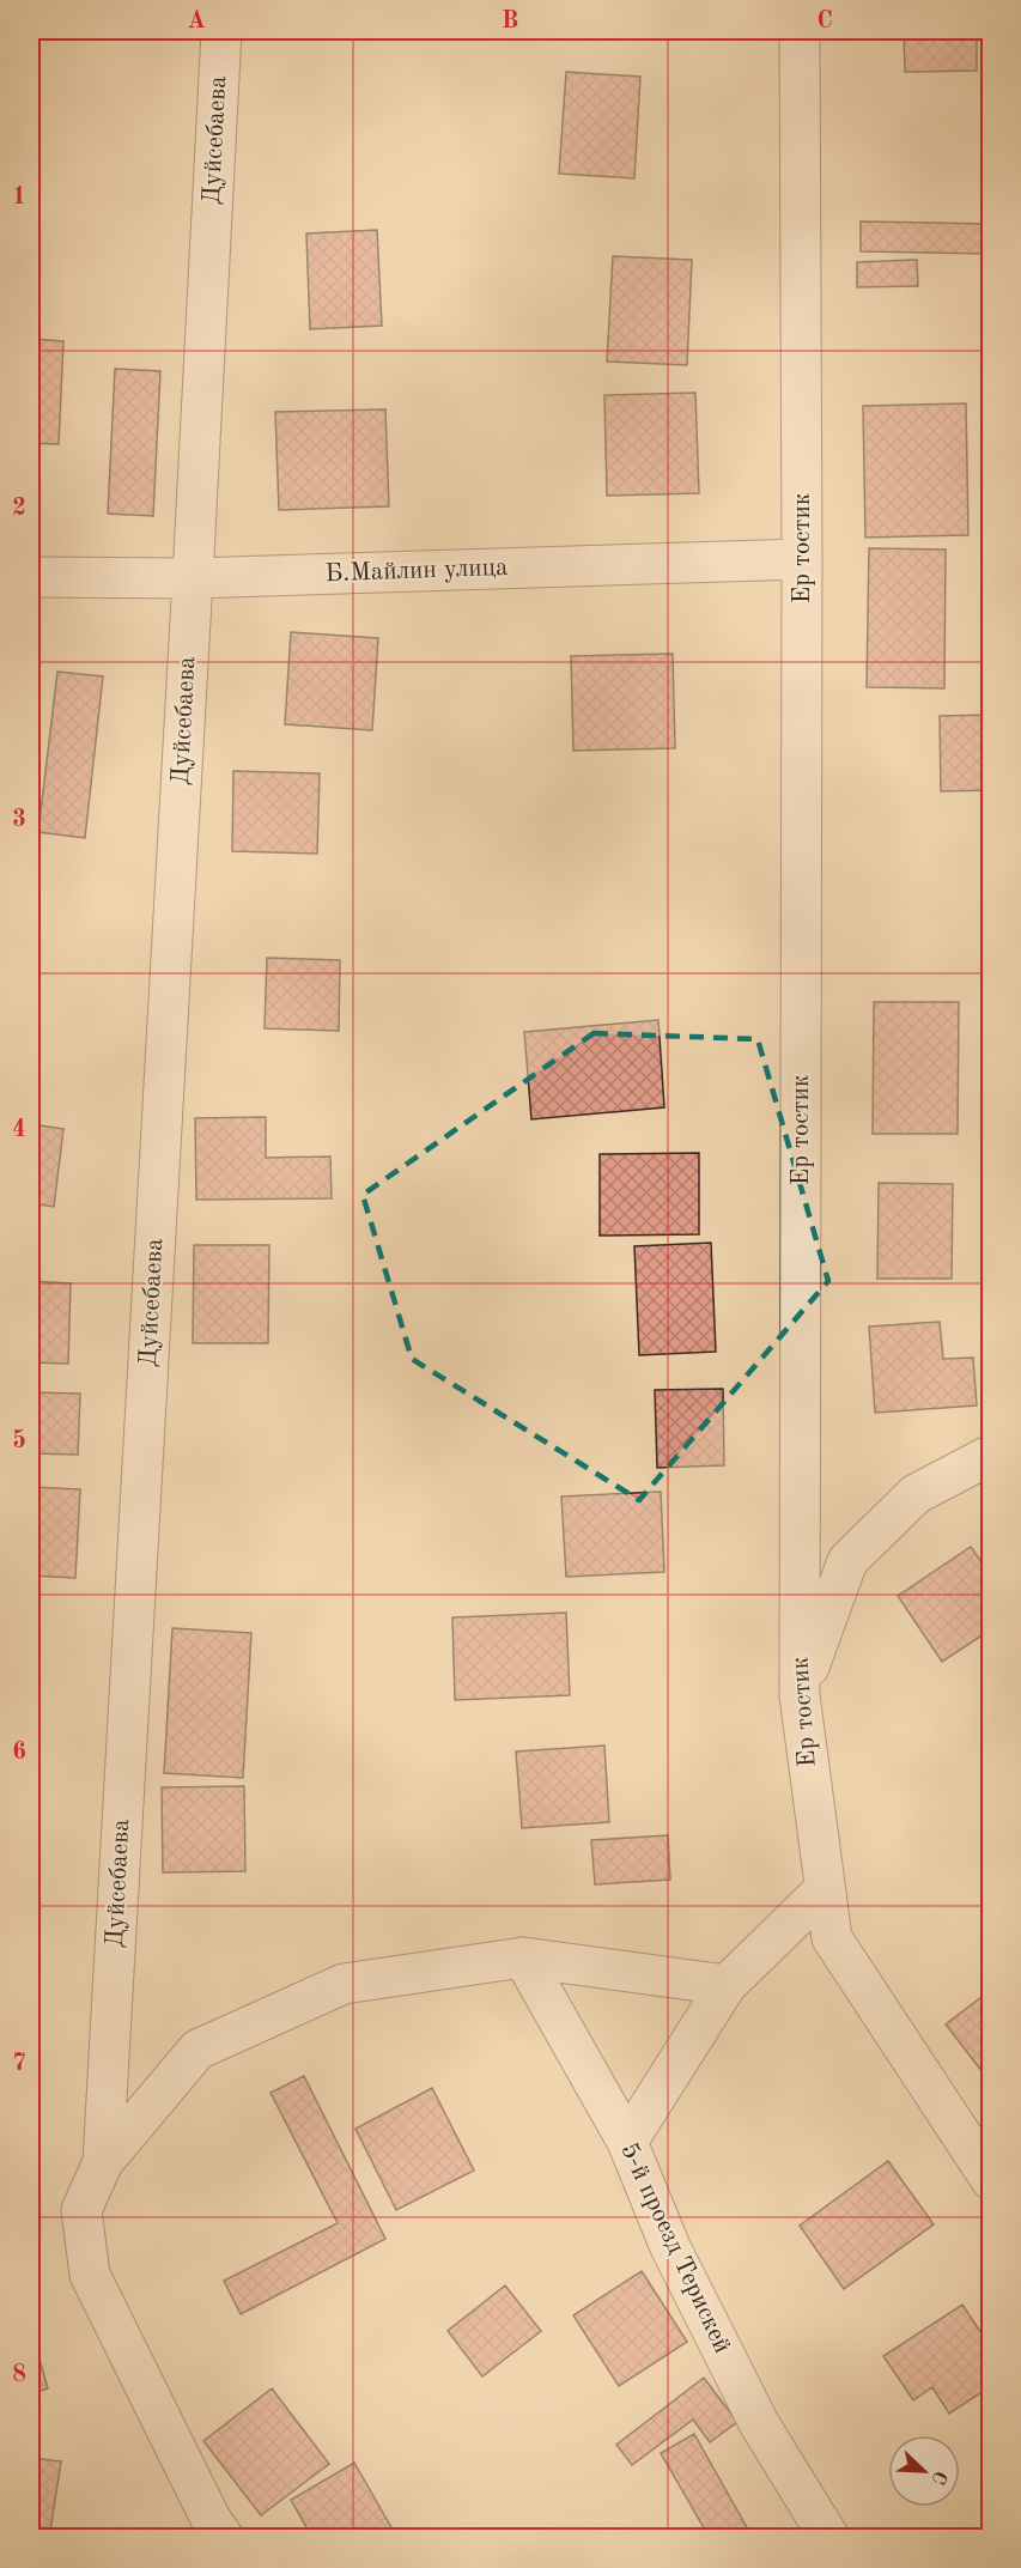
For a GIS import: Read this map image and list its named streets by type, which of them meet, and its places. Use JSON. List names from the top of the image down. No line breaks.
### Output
{"streets":{"street":["Дуйсебаева","Ер тостик","Б.Майлин улица","5-й проезд Терискей"]},"crossings":[["Дуйсебаева","Б.Майлин улица"],["Ер тостик","Б.Майлин улица"]],"north":"bottom right","grid":{"columns":["A","B","C"],"rows":["1","2","3","4","5","6","7","8"]}}
